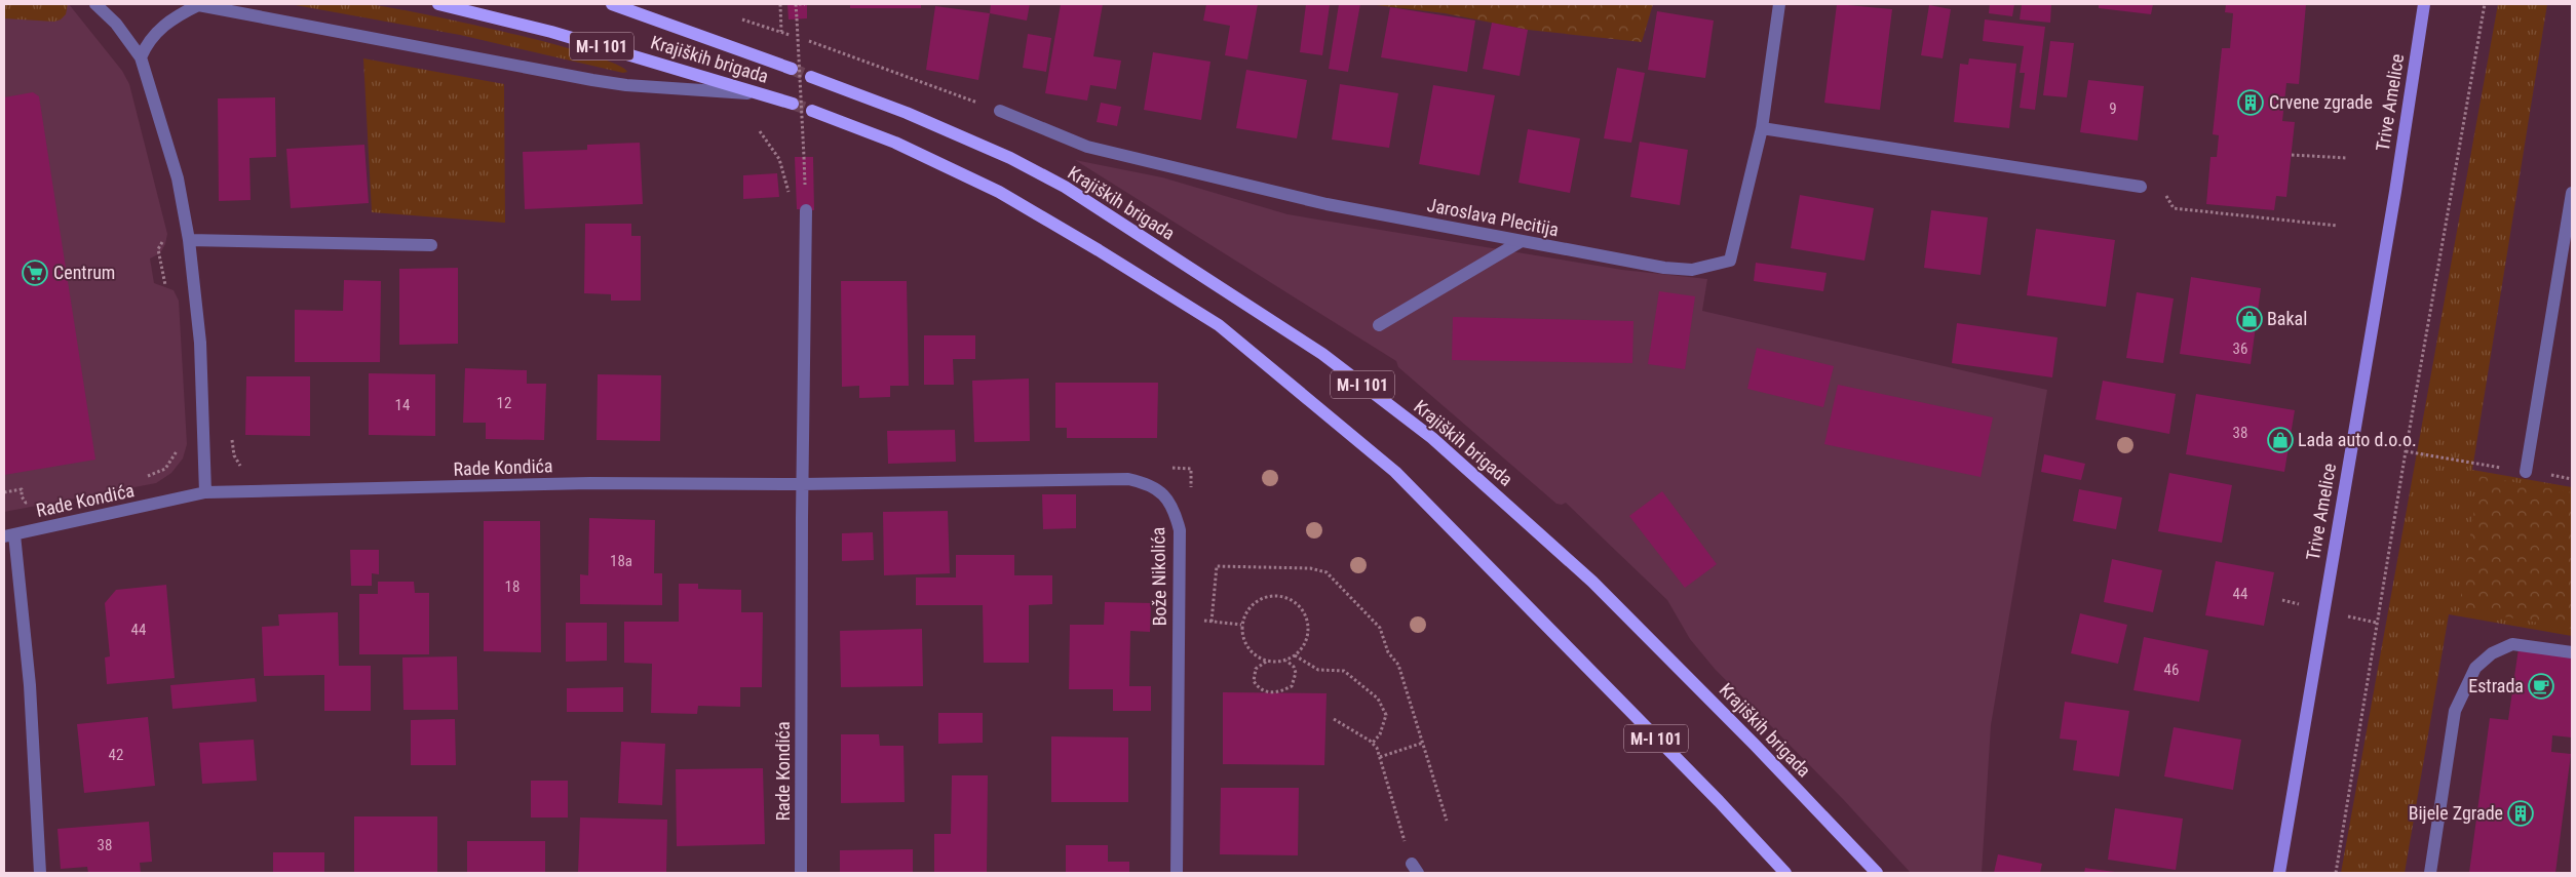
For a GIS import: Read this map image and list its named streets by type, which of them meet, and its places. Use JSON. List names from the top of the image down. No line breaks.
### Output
{"streets":{"main road":["M-I 101","Krajiških brigada","Trive Amelice"],"street":["Jaroslava Plecitija","Rade Kondića","Bože Nikolića"]},"crossings":[["Rade Kondića","Bože Nikolića"]],"places":{"building":["Crvene zgrade","Bijele Zgrade"],"supermarket":["Centrum"],"shop":["Bakal","Lada auto d.o.o."],"cafe":["Estrada"]},"house_numbers":["9","36","12","14","38","18a","18","44","44","46","42","38"]}
